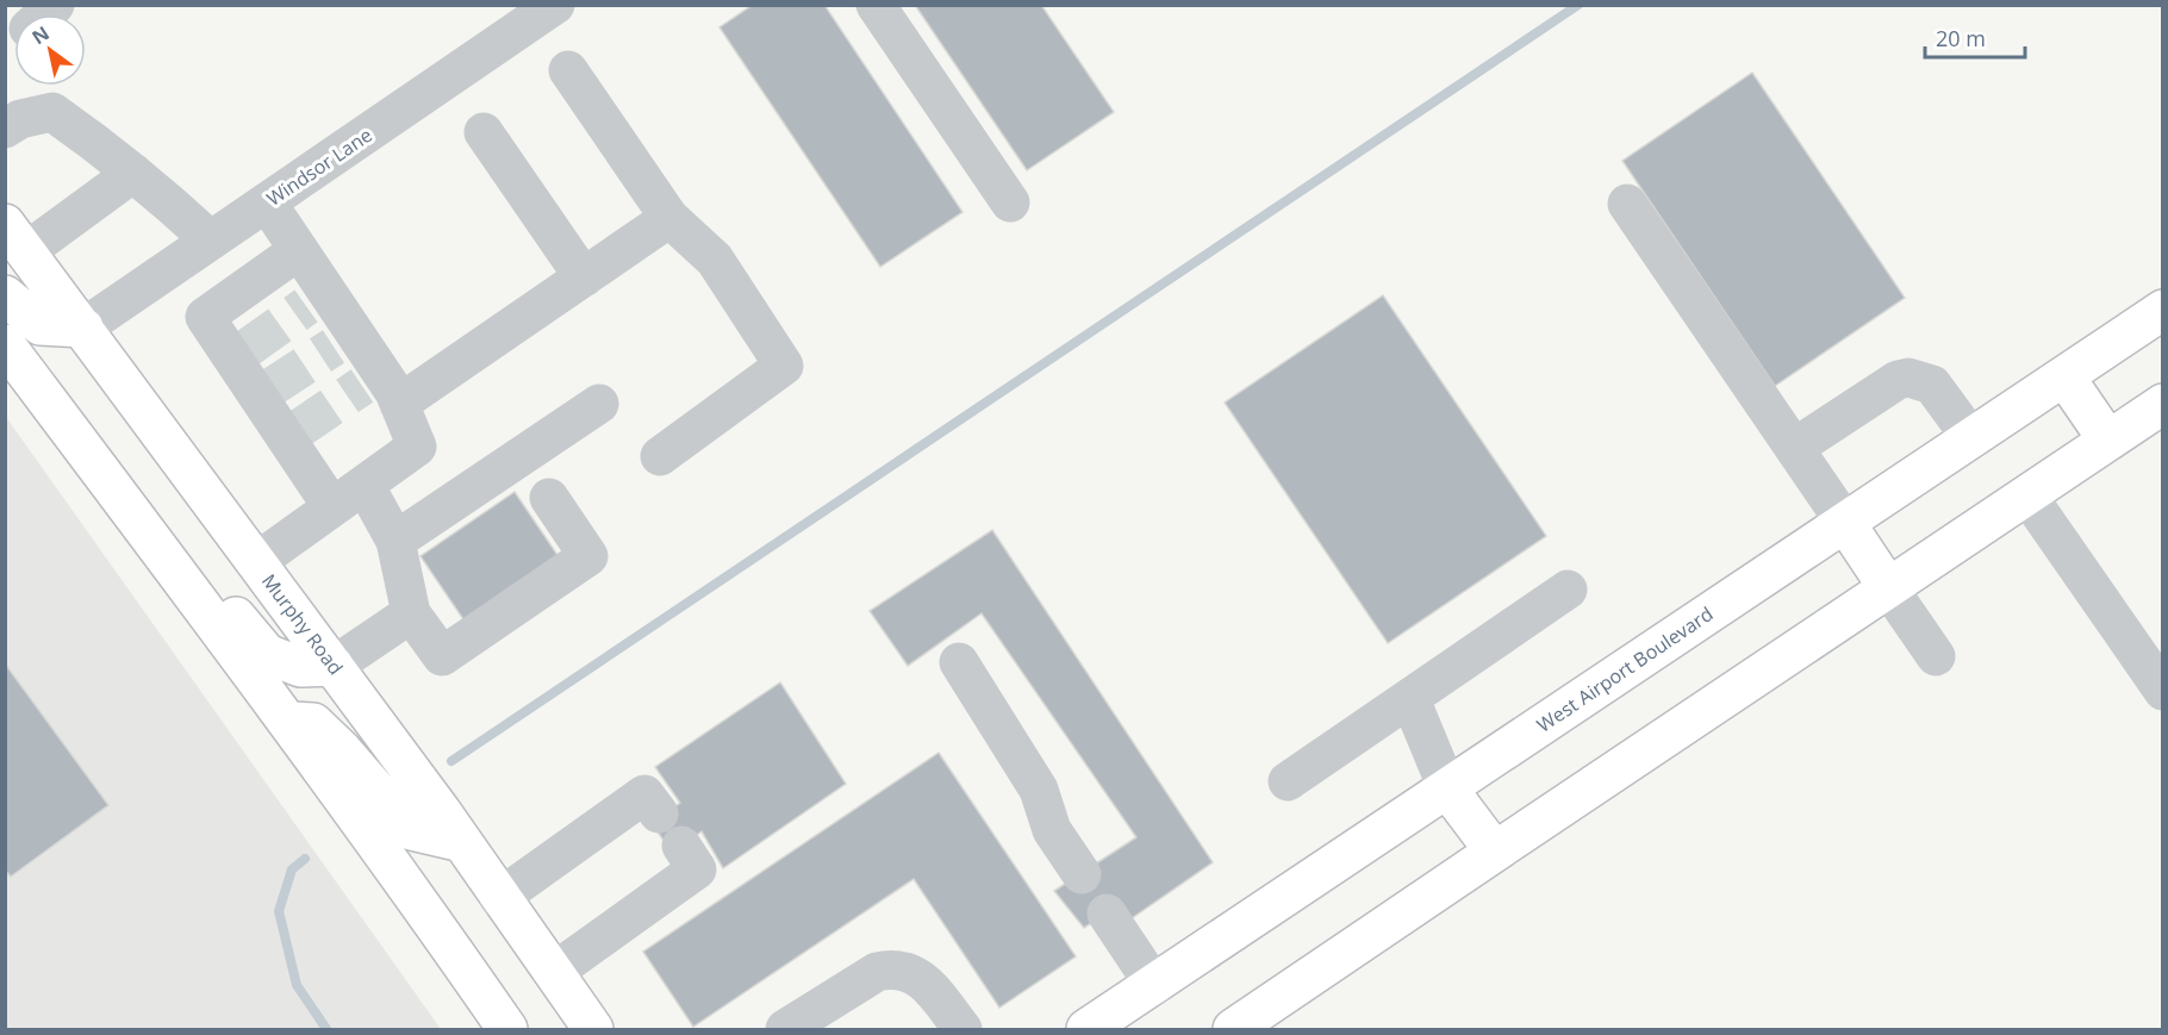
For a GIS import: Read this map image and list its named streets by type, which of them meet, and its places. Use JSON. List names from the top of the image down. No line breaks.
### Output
{"streets":{"main road":["Murphy Road","West Airport Boulevard"],"street":["Windsor Lane"]},"crossings":[["Windsor Lane","Murphy Road"]],"scale_bar":"20 m","north":"top left"}
